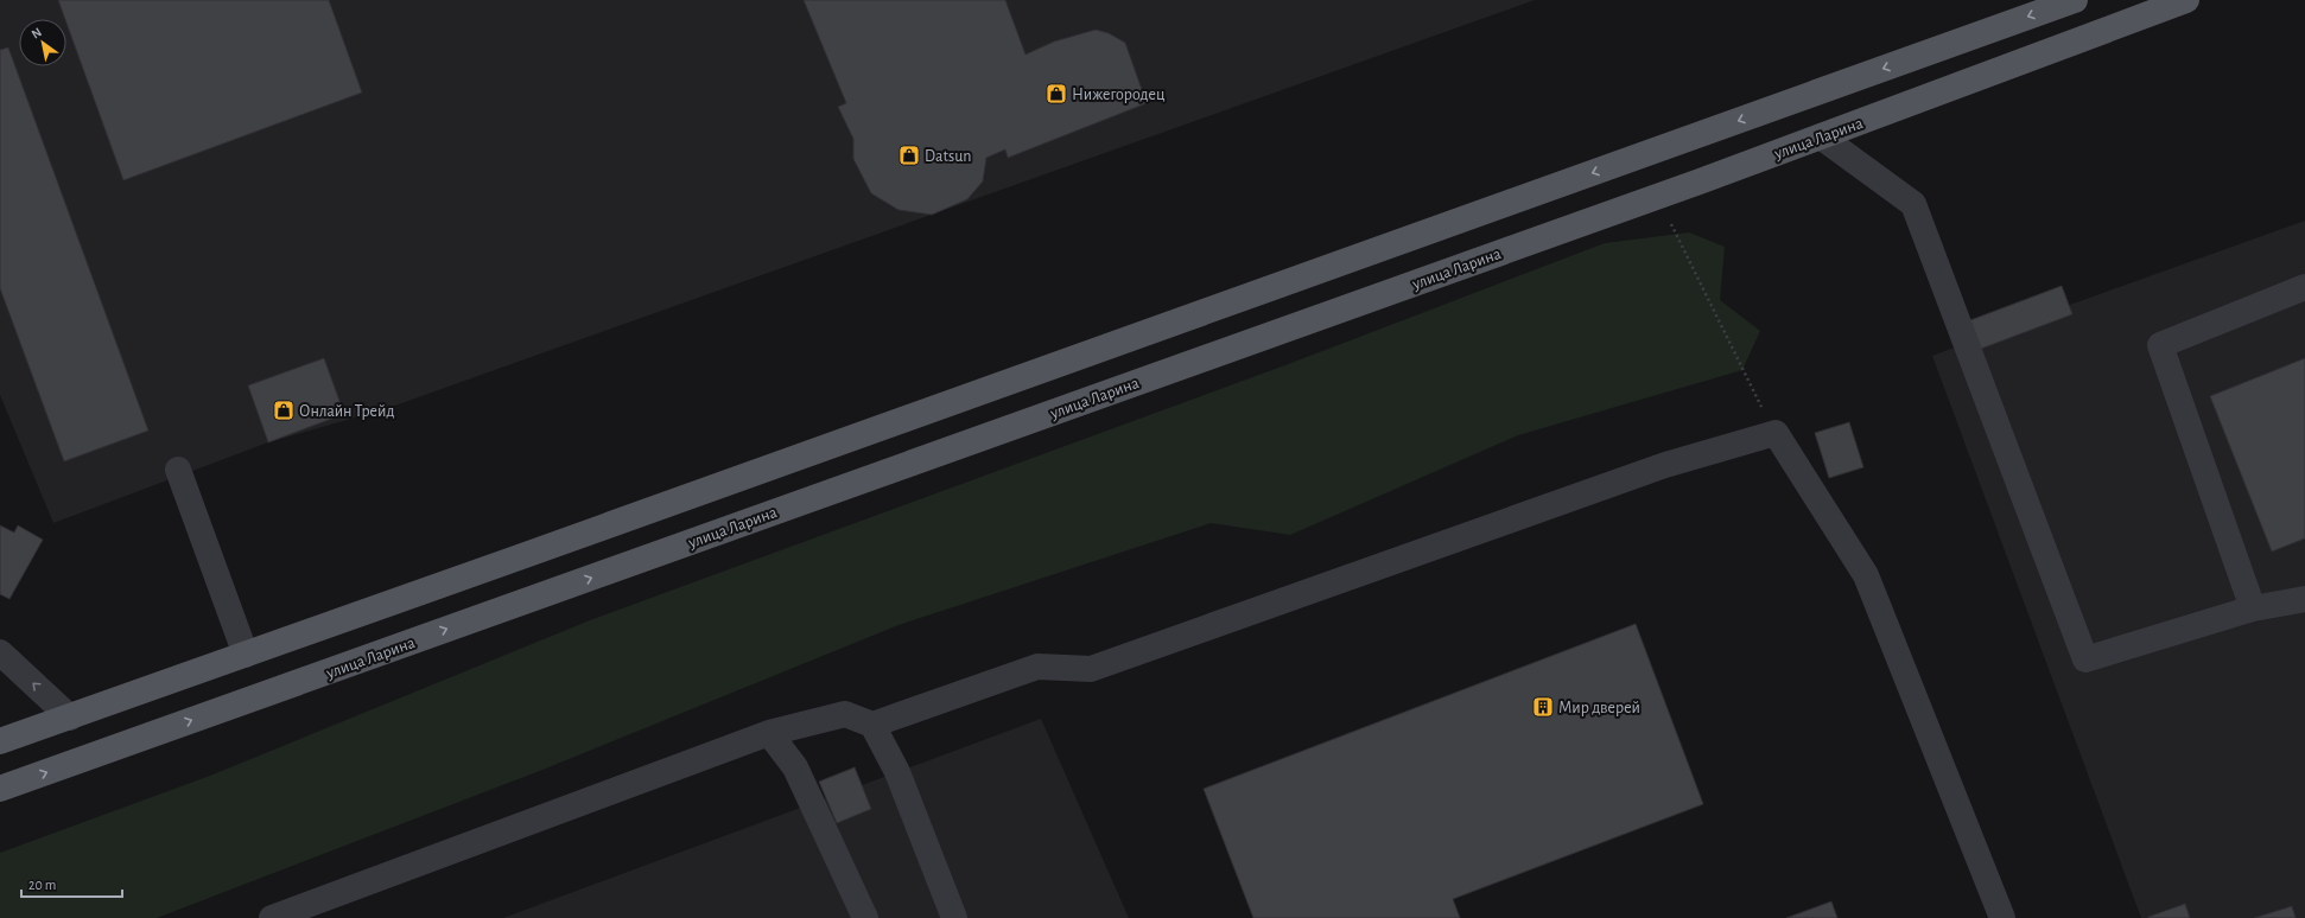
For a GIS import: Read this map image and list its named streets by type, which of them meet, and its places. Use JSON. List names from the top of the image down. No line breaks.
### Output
{"streets":{"main road":["улица Ларина"]},"places":{"shop":["Нижегородец","Datsun","Онлайн Трейд"],"building":["Мир дверей"]},"scale_bar":"20 m","north":"top left"}
